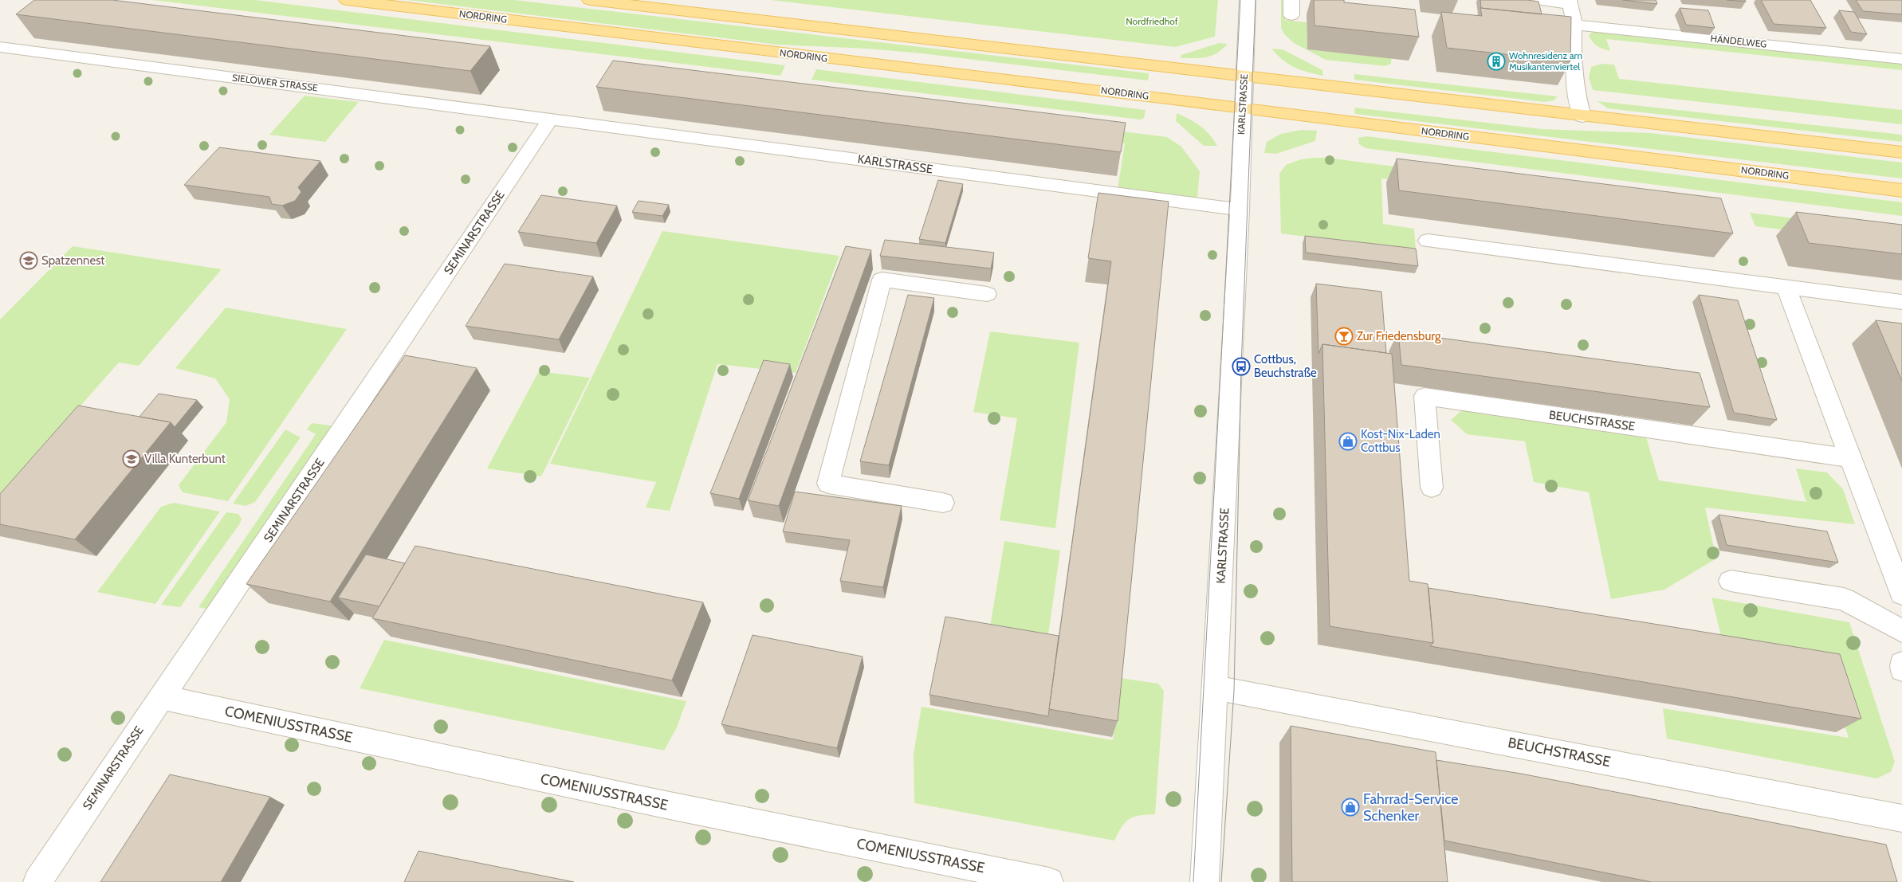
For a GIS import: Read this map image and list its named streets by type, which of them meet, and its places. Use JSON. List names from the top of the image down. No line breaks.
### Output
{"streets":{"main road":["NORDRING"],"street":["HÄNDELWEG","SIELOWER STRASSE","KARLSTRASSE","SEMINARSTRASSE","BEUCHSTRASSE","COMENIUSSTRASSE"]},"crossings":[["NORDRING","KARLSTRASSE"],["SIELOWER STRASSE","KARLSTRASSE"],["SIELOWER STRASSE","SEMINARSTRASSE"],["KARLSTRASSE","SEMINARSTRASSE"],["KARLSTRASSE","BEUCHSTRASSE"],["SEMINARSTRASSE","COMENIUSSTRASSE"]],"parks":["Nordfriedhof"],"places":{"building":["Wohnresidenz am Musikantenviertel"],"school or university":["Spatzennest","Villa Kunterbunt"],"bar":["Zur Friedensburg"],"bus stop":["Cottbus, Beuchstraße"],"shop":["Kost-Nix-Laden Cottbus","Fahrrad-Service Schenker"]}}
